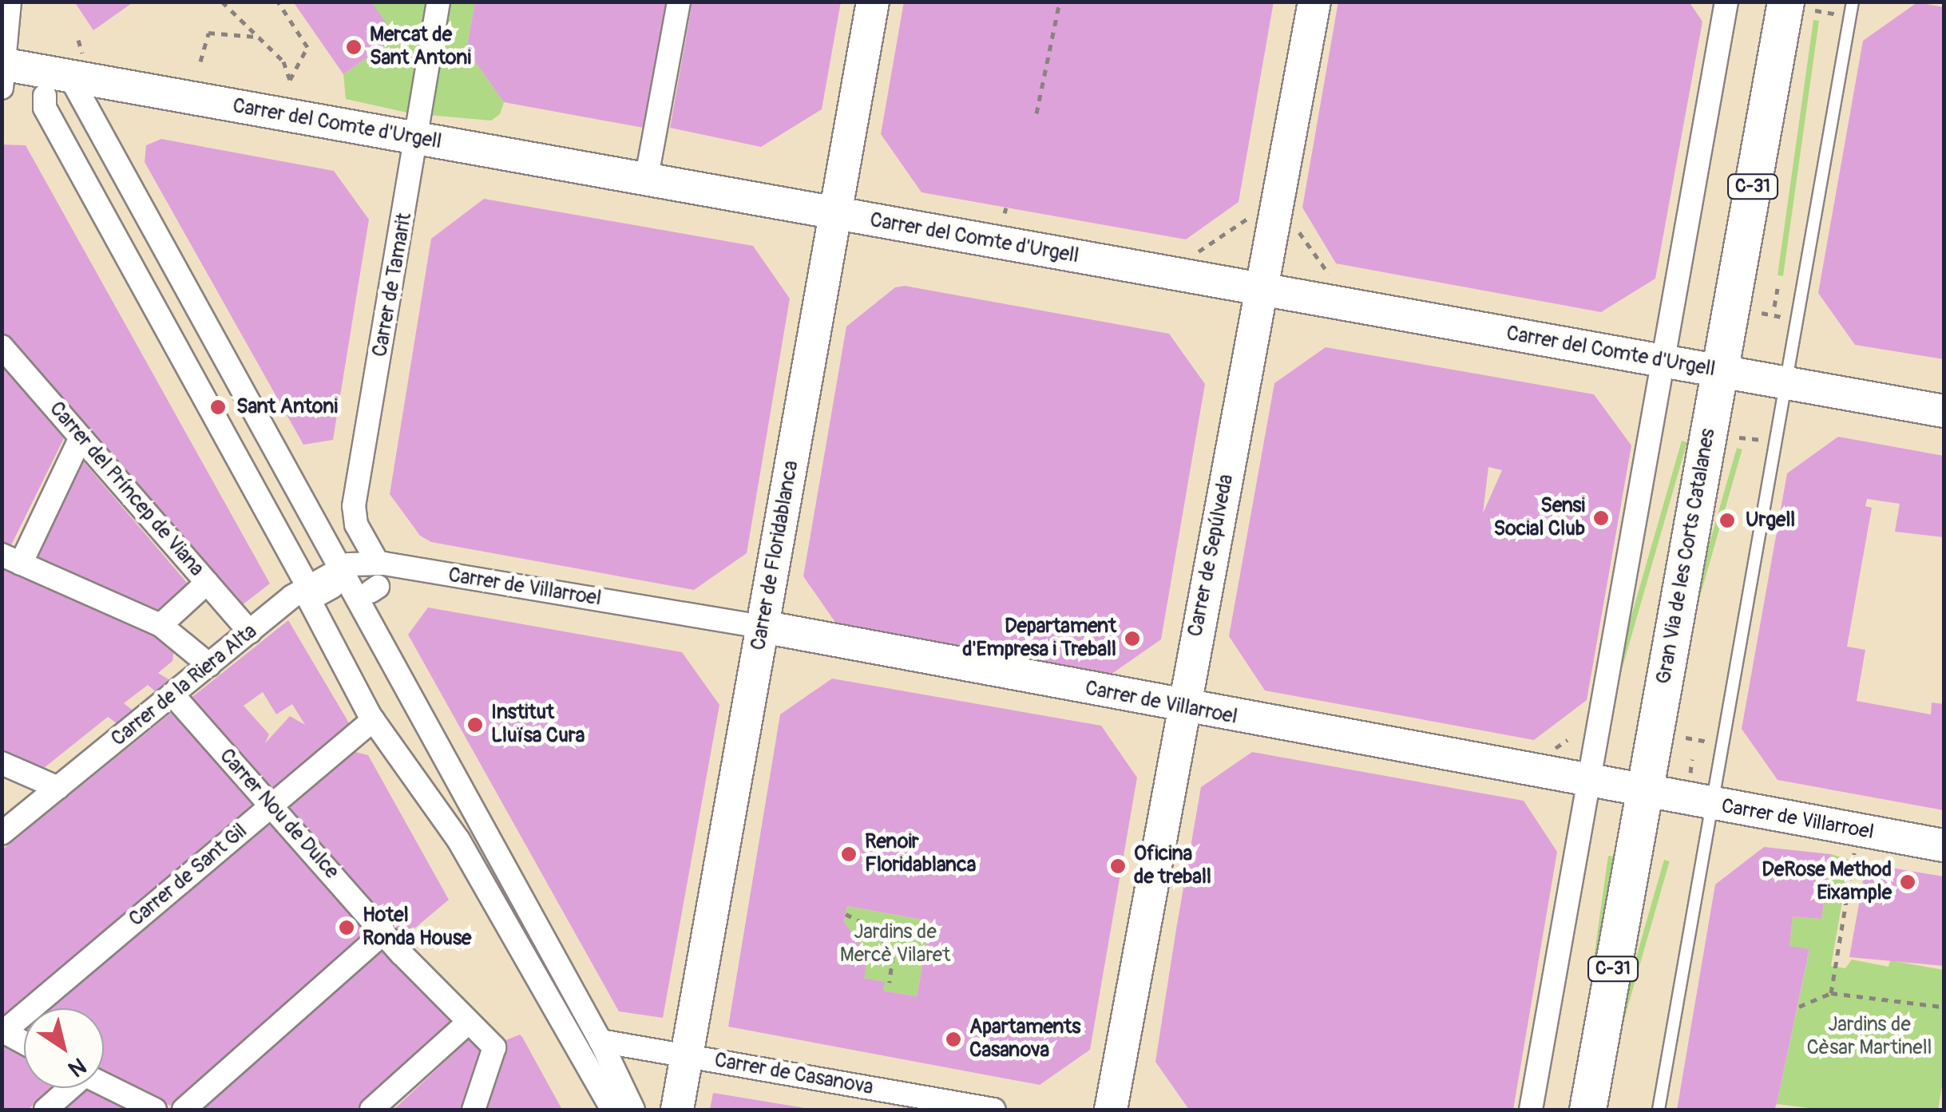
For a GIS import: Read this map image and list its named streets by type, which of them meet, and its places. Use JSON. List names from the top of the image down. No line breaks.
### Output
{"streets":{"main road":["C-31","Gran Via de les Corts Catalanes"],"street":["Carrer del Comte d'Urgell","Carrer de Tamarit","Carrer del Príncep de Viana","Carrer de Floridablanca","Carrer de Sepúlveda","Carrer de Villarroel","Carrer de la Riera Alta","Carrer Nou de Dulce","Carrer de Sant Gil","Carrer de Casanova"]},"crossings":[["Carrer del Comte d'Urgell","Carrer de Tamarit"],["Carrer del Comte d'Urgell","Carrer de Floridablanca"],["Carrer del Comte d'Urgell","Carrer de Sepúlveda"],["Carrer del Comte d'Urgell","Gran Via de les Corts Catalanes"],["Carrer de Tamarit","Carrer de Villarroel"],["Carrer de Tamarit","Carrer de la Riera Alta"],["Carrer del Príncep de Viana","Carrer de la Riera Alta"],["Carrer de Floridablanca","Carrer de Villarroel"],["Carrer de Floridablanca","Carrer de Casanova"],["Carrer de Sepúlveda","Carrer de Villarroel"],["Gran Via de les Corts Catalanes","Carrer de Villarroel"],["Carrer de Villarroel","Carrer de la Riera Alta"],["Carrer de la Riera Alta","Carrer Nou de Dulce"],["Carrer Nou de Dulce","Carrer de Sant Gil"]],"parks":["Jardins de Mercè Vilaret","Jardins de Cèsar Martinell"],"places":["Mercat de Sant Antoni","Sant Antoni","Sensi Social Club","Urgell","Departament d'Empresa i Treball","Institut Lluïsa Cura","Renoir Floridablanca","Oficina de treball","DeRose Method Eixample","Hotel Ronda House","Apartaments Casanova"],"north":"bottom right"}
